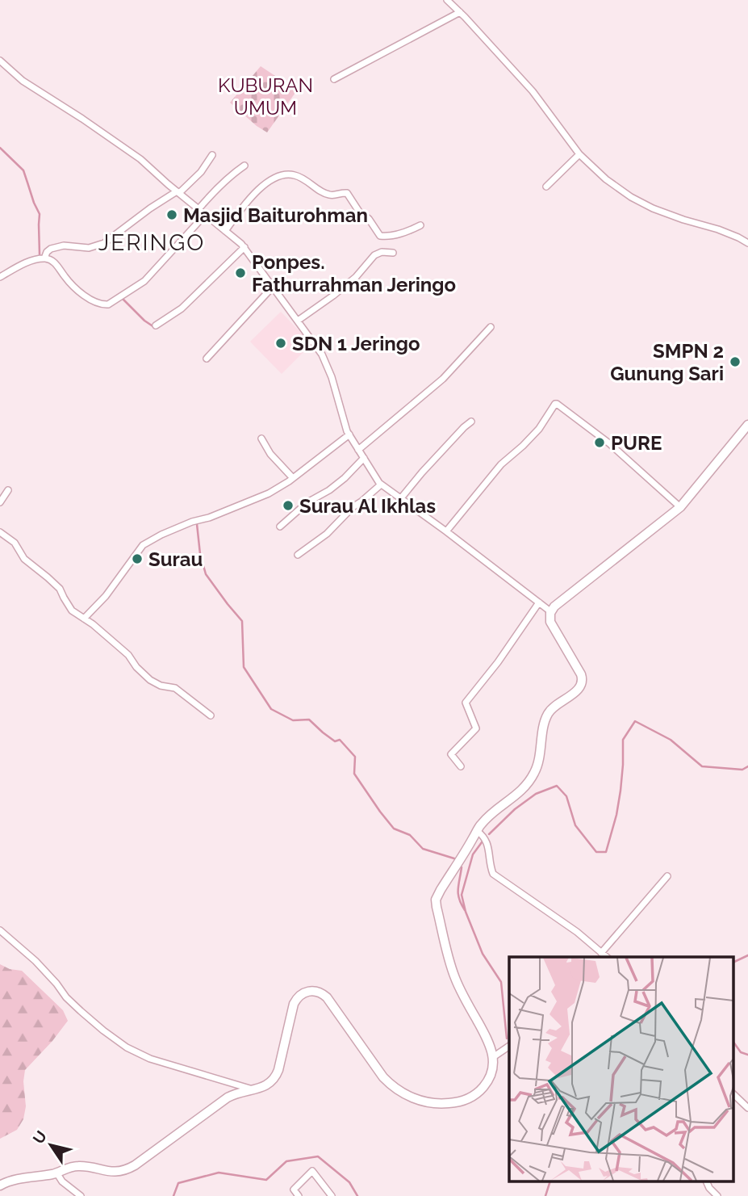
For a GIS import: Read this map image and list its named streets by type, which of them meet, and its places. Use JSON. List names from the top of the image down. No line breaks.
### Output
{"districts":["JERINGO"],"parks":["KUBURAN UMUM"],"places":["Masjid Baiturohman","Ponpes. Fathurrahman Jeringo","SDN 1 Jeringo","SMPN 2 Gunung Sari","PURE","Surau Al Ikhlas","Surau"],"north":"top left"}
